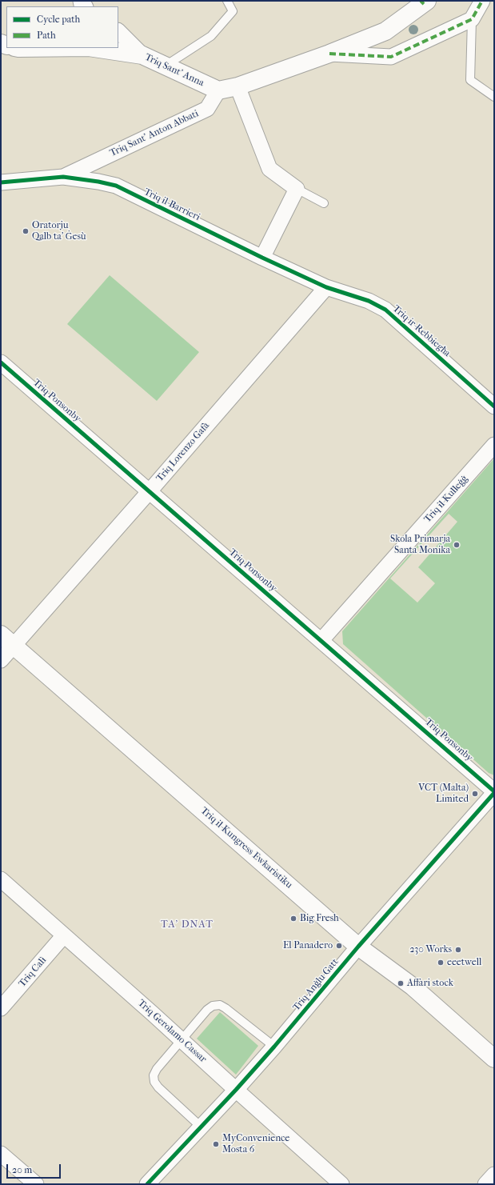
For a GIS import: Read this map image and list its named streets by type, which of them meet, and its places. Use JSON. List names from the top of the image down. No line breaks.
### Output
{"streets":{"main road":["Triq Sant' Anna","Triq il-Kungress Ewkaristiku"],"street":["Triq Sant' Anton Abbati","Triq il-Barrieri","Triq ir-Rebbiegħa","Triq Ponsonby","Triq Lorenzo Gafà","Triq il-Kulleġġ","Triq Calì","Triq Anġlu Gatt","Triq Gerolamo Cassar"]},"crossings":[["Triq Sant' Anna","Triq Sant' Anton Abbati"],["Triq Sant' Anton Abbati","Triq il-Barrieri"],["Triq il-Barrieri","Triq ir-Rebbiegħa"],["Triq il-Barrieri","Triq Lorenzo Gafà"],["Triq ir-Rebbiegħa","Triq Lorenzo Gafà"],["Triq Ponsonby","Triq Lorenzo Gafà"],["Triq Ponsonby","Triq il-Kulleġġ"],["Triq Ponsonby","Triq Anġlu Gatt"],["Triq Lorenzo Gafà","Triq il-Kungress Ewkaristiku"],["Triq il-Kungress Ewkaristiku","Triq Anġlu Gatt"],["Triq Calì","Triq Gerolamo Cassar"],["Triq Anġlu Gatt","Triq Gerolamo Cassar"]],"districts":["TA' DNAT"],"places":["Oratorju Qalb ta' Ġesù","Skola Primarja Santa Monika","VCT (Malta) Limited","Big Fresh","El Panadero","230 Works","eeetwell","Affari stock","MyConvenience Mosta 6"],"legend":["Cycle path","Path"],"scale_bar":"20 m"}
